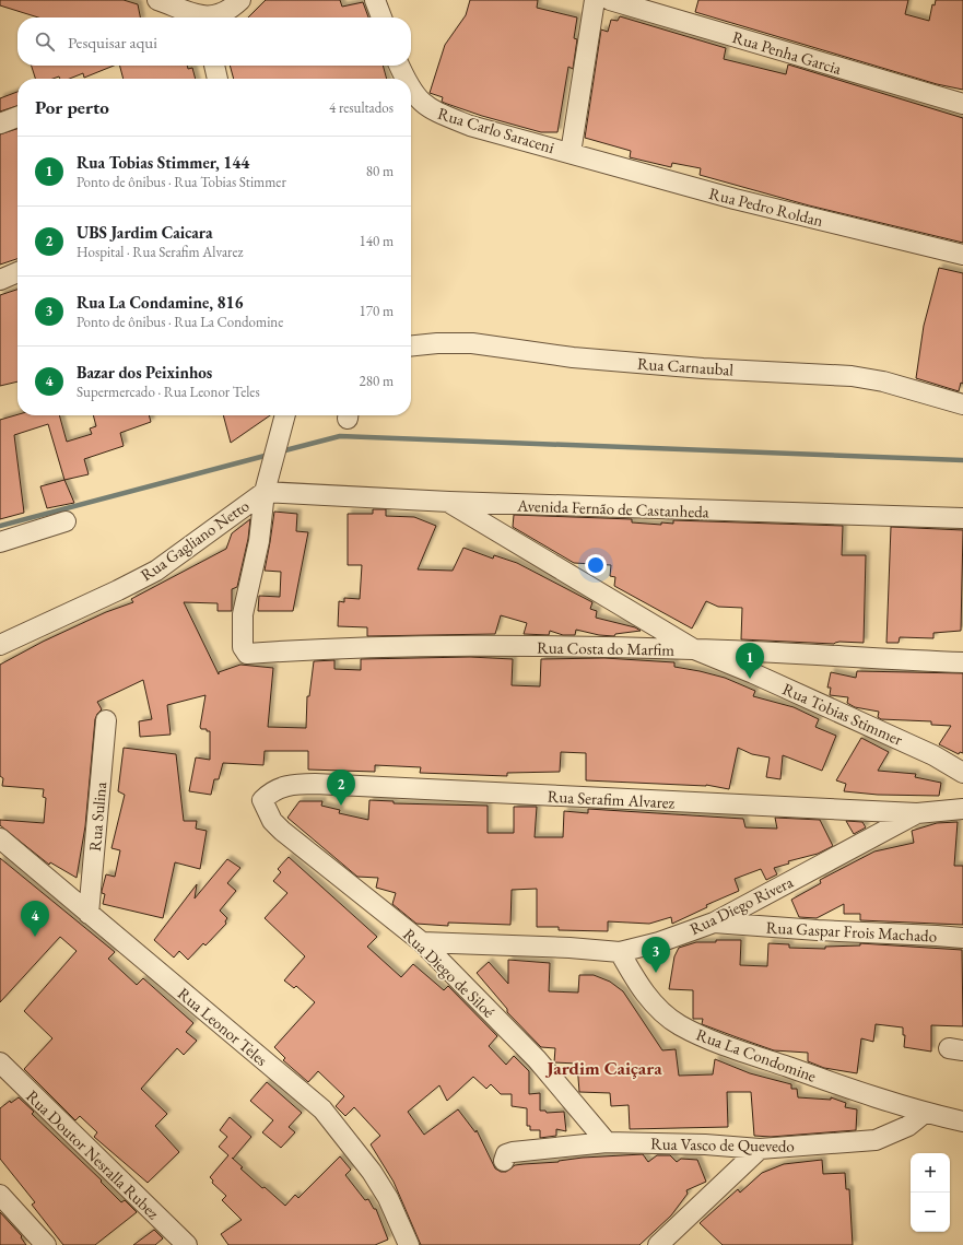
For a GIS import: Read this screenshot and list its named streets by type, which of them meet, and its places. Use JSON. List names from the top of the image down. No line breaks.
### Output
{"streets":{"street":["Rua Penha Garcia","Rua Carlo Saraceni","Rua Pedro Roldan","Rua Carnaubal","Avenida Fernão de Castanheda","Rua Gagliano Netto","Rua Costa do Marfim","Rua Tobias Stimmer","Rua Serafim Alvarez","Rua Sulina","Rua Diego Rivera","Rua Gaspar Frois Machado","Rua Diego de Siloé","Rua Leonor Teles","Rua La Condomine","Rua Vasco de Quevedo","Rua Doutor Nesralla Rubez"]},"crossings":[["Rua Carlo Saraceni","Rua Pedro Roldan"],["Avenida Fernão de Castanheda","Rua Gagliano Netto"],["Avenida Fernão de Castanheda","Rua Costa do Marfim"],["Avenida Fernão de Castanheda","Rua Tobias Stimmer"],["Rua Gagliano Netto","Rua Costa do Marfim"],["Rua Costa do Marfim","Rua Tobias Stimmer"],["Rua Serafim Alvarez","Rua Diego Rivera"],["Rua Serafim Alvarez","Rua Diego de Siloé"],["Rua Sulina","Rua Leonor Teles"],["Rua Diego Rivera","Rua Gaspar Frois Machado"],["Rua Diego Rivera","Rua Diego de Siloé"],["Rua Diego Rivera","Rua La Condomine"],["Rua Diego de Siloé","Rua Vasco de Quevedo"],["Rua La Condomine","Rua Vasco de Quevedo"]],"districts":["Jardim Caiçara"],"page":{"search":"Pesquisar aqui","heading":["Por perto","4 resultados"],"list":[{"mark":"1","name":"Rua Tobias Stimmer, 144","note":"Ponto de ônibus · Rua Tobias Stimmer","value":"80 m"},{"mark":"2","name":"UBS Jardim Caicara","note":"Hospital · Rua Serafim Alvarez","value":"140 m"},{"mark":"3","name":"Rua La Condamine, 816","note":"Ponto de ônibus · Rua La Condomine","value":"170 m"},{"mark":"4","name":"Bazar dos Peixinhos","note":"Supermercado · Rua Leonor Teles","value":"280 m"}],"pins":["1","2","4","3"],"map_buttons":["+","−"]}}
